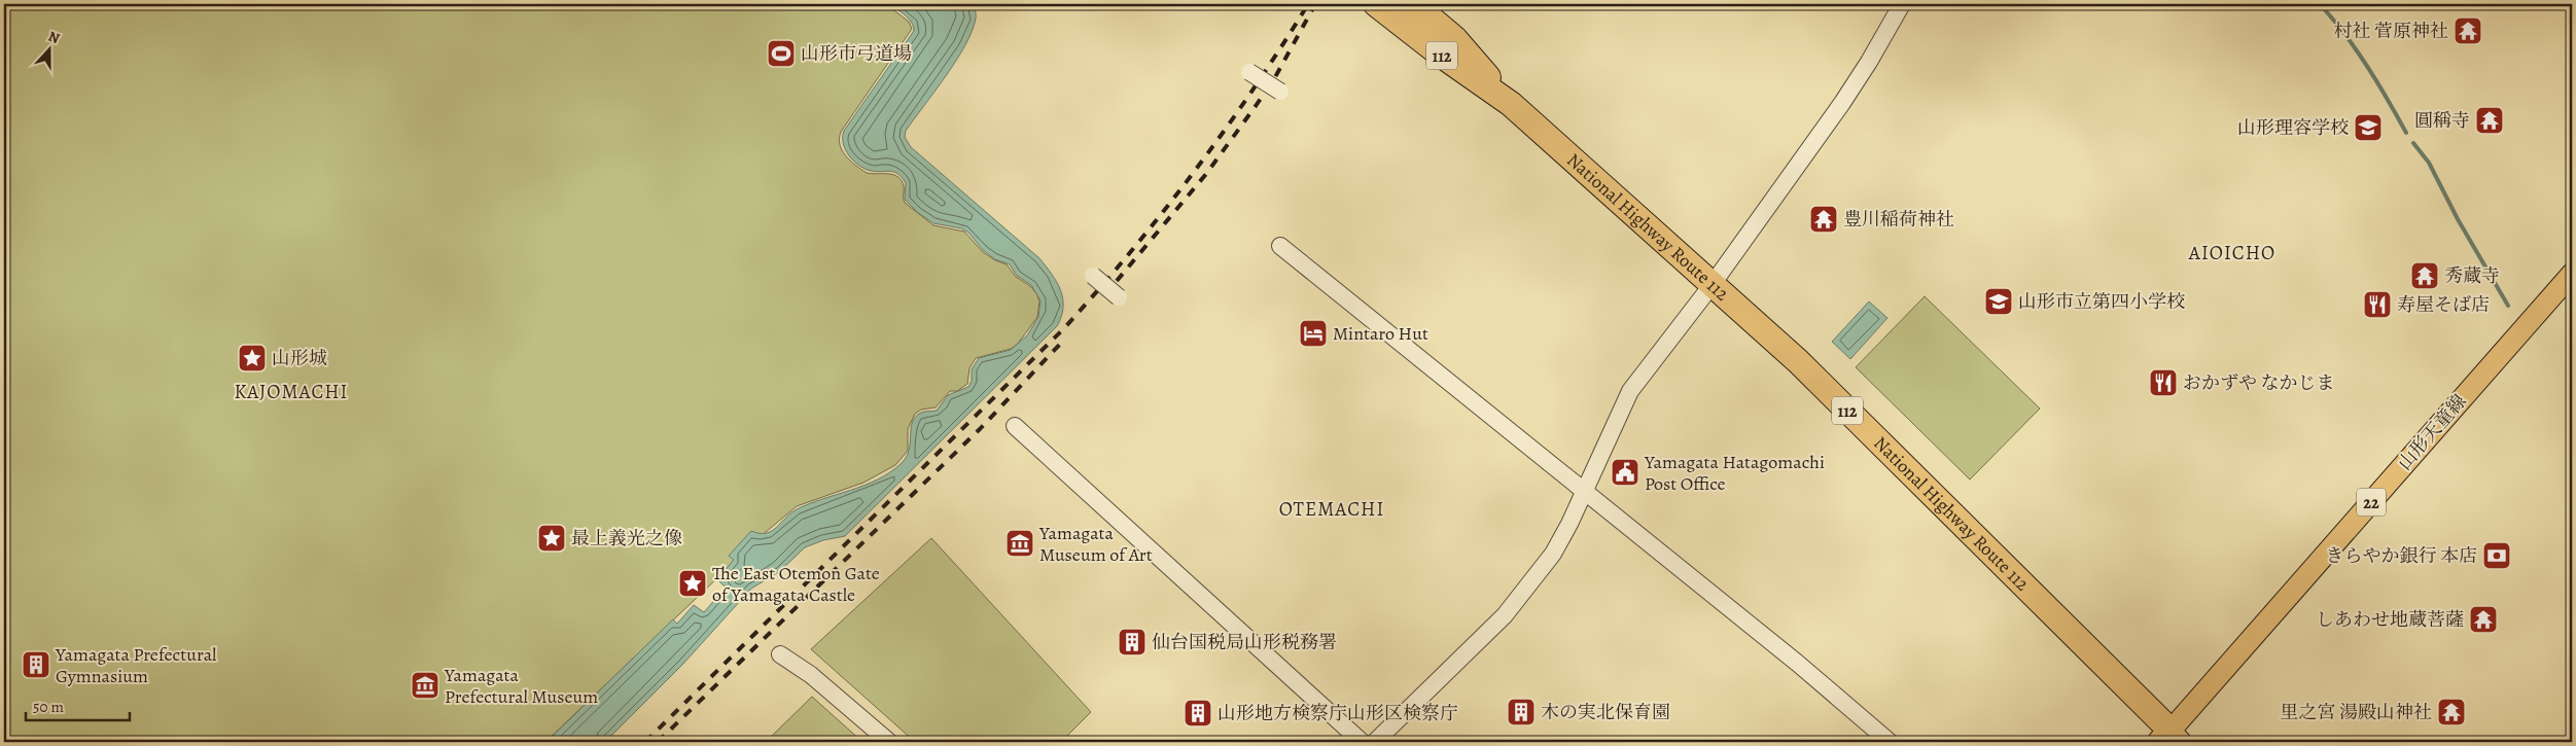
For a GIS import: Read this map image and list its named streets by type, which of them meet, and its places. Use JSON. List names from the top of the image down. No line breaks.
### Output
{"streets":{"highway":["112","National Highway Route 112"],"main road":["山形天童線","22"]},"crossings":[["National Highway Route 112","山形天童線"]],"districts":["AIOICHO","KAJOMACHI","OTEMACHI"],"places":{"temple":["村社 菅原神社","圓稱寺","豊川稲荷神社","秀蔵寺","しあわせ地蔵菩薩","里之宮 湯殿山神社"],"sports":["山形市弓道場"],"school or university":["山形理容学校","山形市立第四小学校"],"restaurant":["寿屋そば店","おかずや なかじま"],"hotel":["Mintaro Hut"],"place":["山形城","最上義光之像","The East Otemon Gate of Yamagata Castle"],"public building":["Yamagata Hatagomachi Post Office"],"museum":["Yamagata Museum of Art","Yamagata Prefectural Museum"],"bank":["きらやか銀行 本店"],"building":["仙台国税局山形税務署","Yamagata Prefectural Gymnasium","木の実北保育園","山形地方検察庁山形区検察庁"]},"scale_bar":"50 m","north":"top"}
